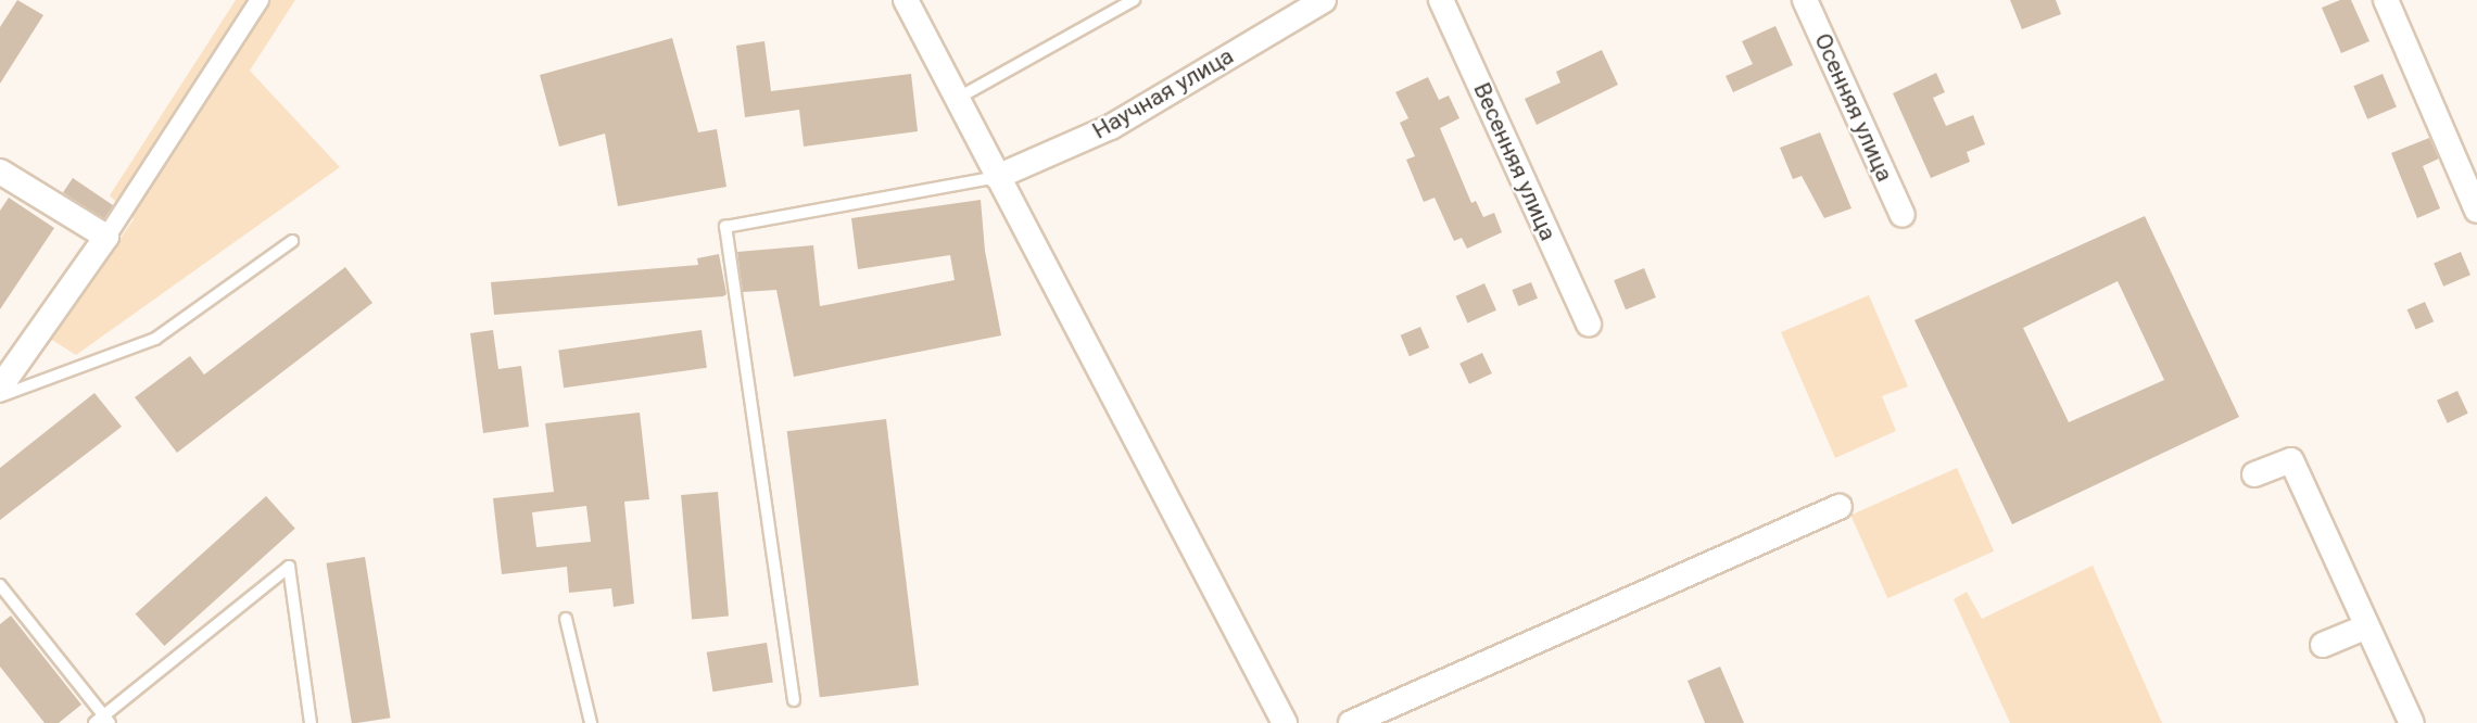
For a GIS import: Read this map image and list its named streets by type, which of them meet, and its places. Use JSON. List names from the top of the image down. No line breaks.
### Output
{"streets":{"street":["Научная улица","Осенняя улица","Весенняя улица"]}}
